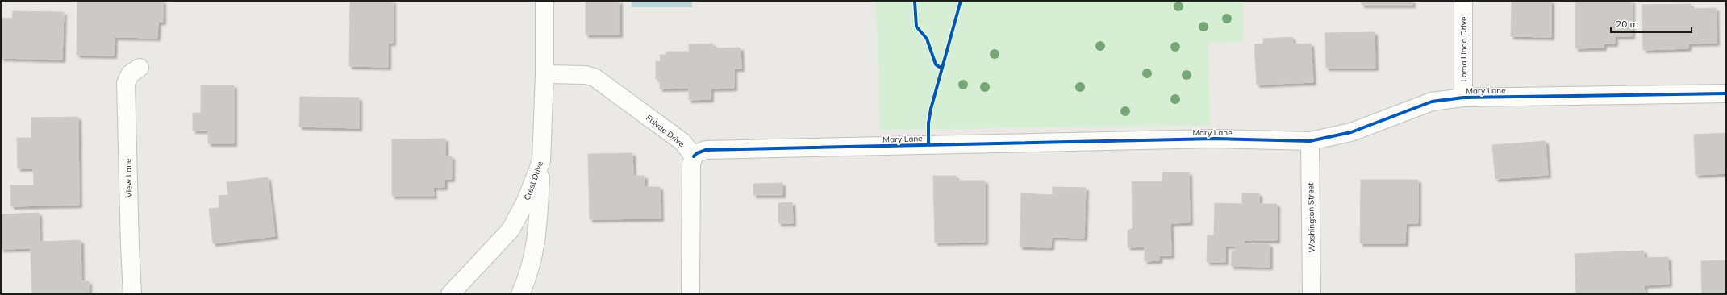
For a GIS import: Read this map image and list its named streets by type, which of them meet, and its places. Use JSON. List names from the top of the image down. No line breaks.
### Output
{"streets":{"street":["Loma Linda Drive","Mary Lane","Fulvue Drive","View Lane","Crest Drive","Washington Street"]},"crossings":[["Loma Linda Drive","Mary Lane"],["Mary Lane","Fulvue Drive"],["Mary Lane","Washington Street"],["Fulvue Drive","Crest Drive"]],"scale_bar":"20 m"}
